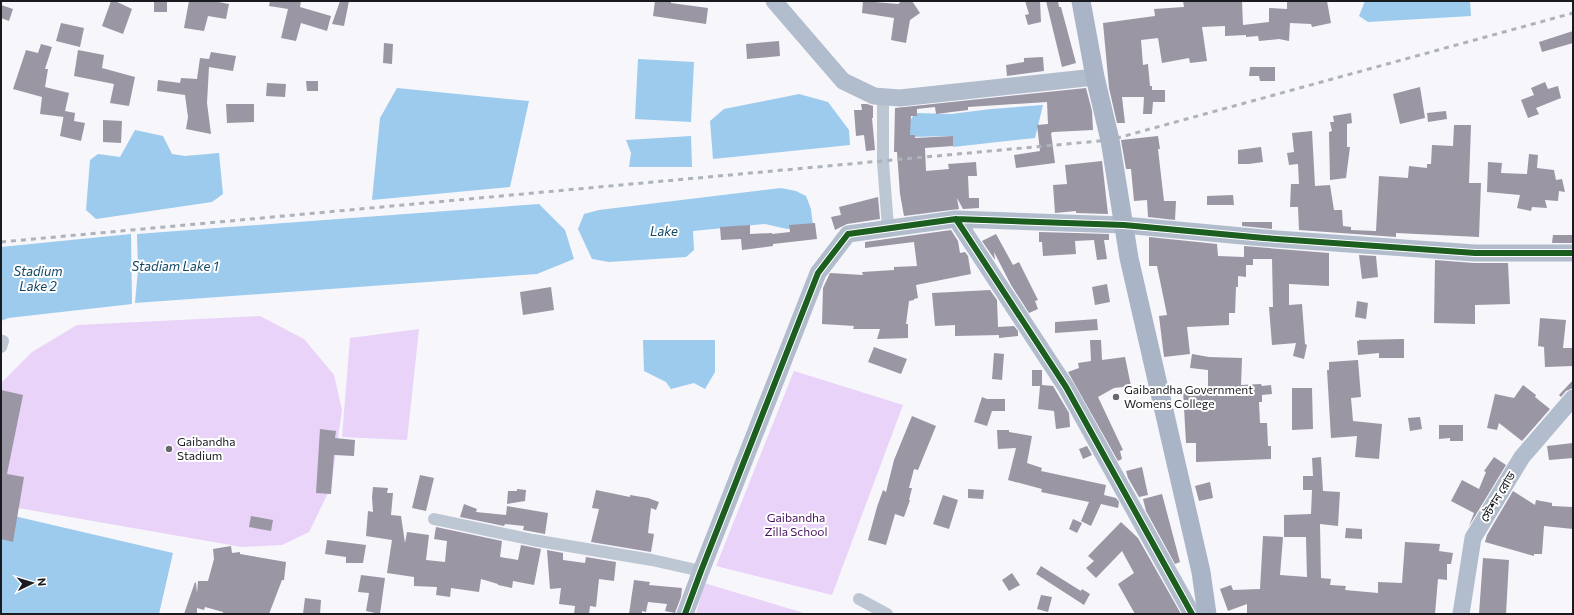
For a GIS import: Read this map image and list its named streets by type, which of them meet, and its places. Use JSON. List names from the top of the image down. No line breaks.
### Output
{"streets":{"street":["স্টেশন রোড"]},"water":["Lake","Stadiam Lake 1","Stadium Lake 2"],"parks":["Gaibandha Zilla School"],"places":["Gaibandha Government Womens College","Gaibandha Stadium"],"north":"right"}
